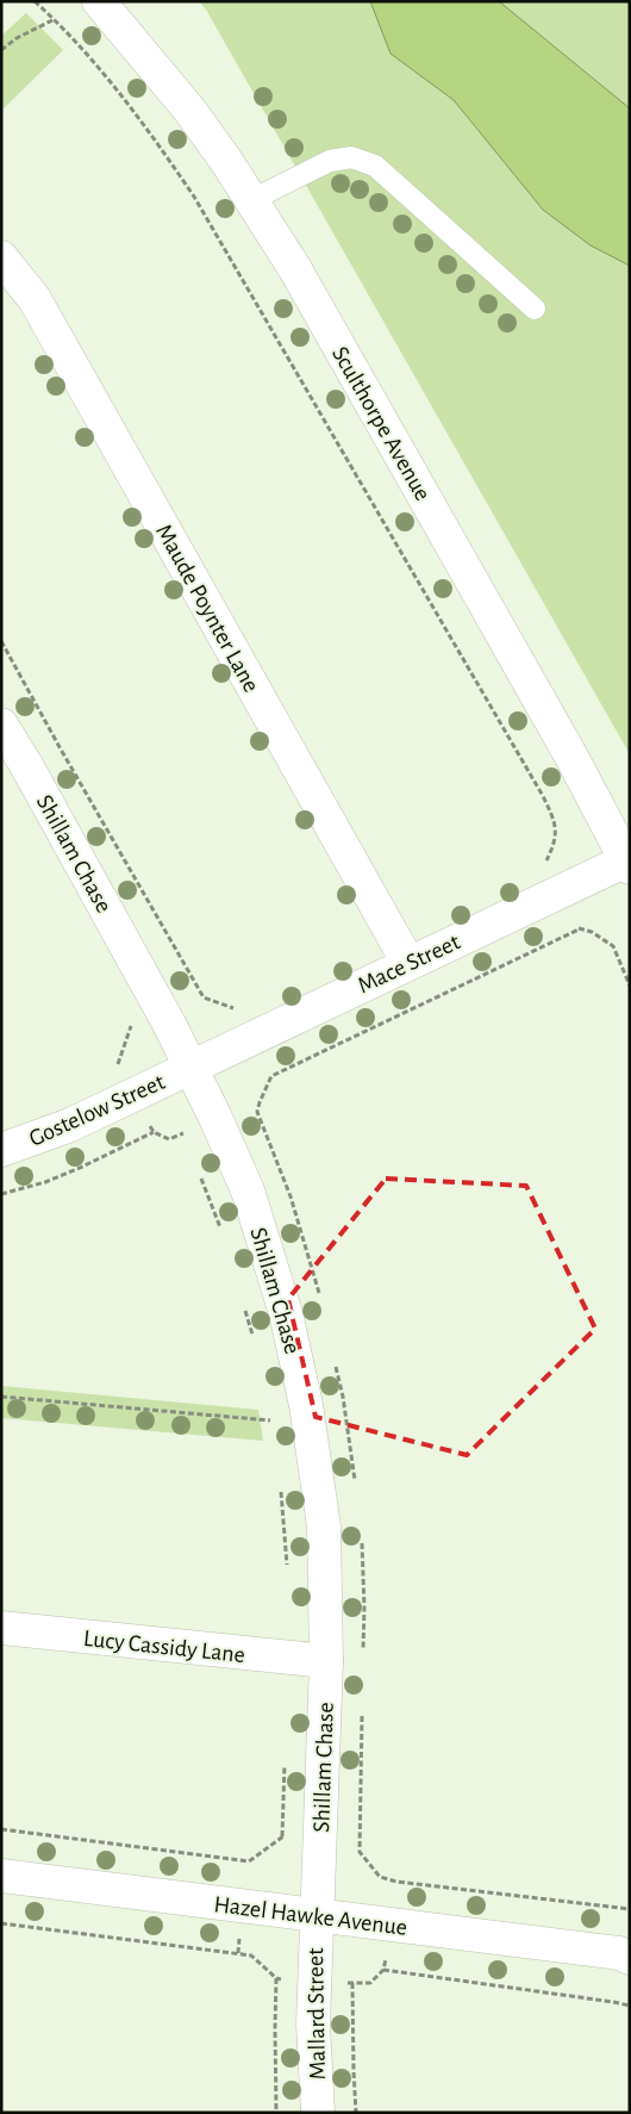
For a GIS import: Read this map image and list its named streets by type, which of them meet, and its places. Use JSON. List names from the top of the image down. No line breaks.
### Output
{"streets":{"street":["Sculthorpe Avenue","Maude Poynter Lane","Shillam Chase","Mace Street","Gostelow Street","Lucy Cassidy Lane","Hazel Hawke Avenue","Mallard Street"]},"crossings":[["Sculthorpe Avenue","Mace Street"],["Maude Poynter Lane","Mace Street"],["Shillam Chase","Mace Street"],["Shillam Chase","Gostelow Street"],["Shillam Chase","Lucy Cassidy Lane"],["Shillam Chase","Hazel Hawke Avenue"],["Shillam Chase","Mallard Street"],["Mace Street","Gostelow Street"],["Hazel Hawke Avenue","Mallard Street"]]}
